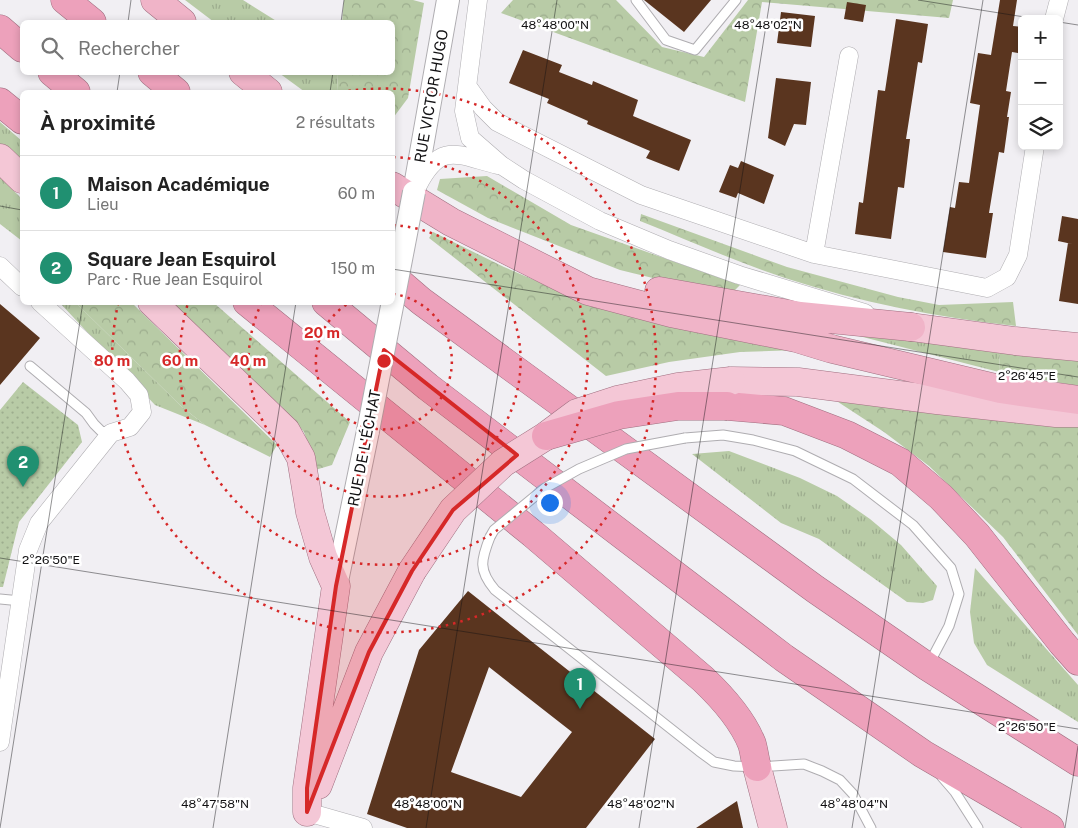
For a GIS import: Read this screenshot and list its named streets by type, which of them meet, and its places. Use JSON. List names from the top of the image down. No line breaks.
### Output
{"streets":{"street":["RUE VICTOR HUGO","RUE DE L'ÉCHAT"]},"crossings":[["RUE VICTOR HUGO","RUE DE L'ÉCHAT"]],"page":{"map_buttons":["+","−"],"search":"Rechercher","heading":["À proximité","2 résultats"],"list":[{"mark":"1","name":"Maison Académique","note":"Lieu","value":"60 m"},{"mark":"2","name":"Square Jean Esquirol","note":"Parc · Rue Jean Esquirol","value":"150 m"}],"pins":["2","1"]},"coordinates":["48°48'00\"N","48°48'02\"N","2°26'45\"E","2°26'50\"E","48°47'58\"N","48°48'04\"N"],"rings":["20 m","80 m","60 m","40 m"]}
